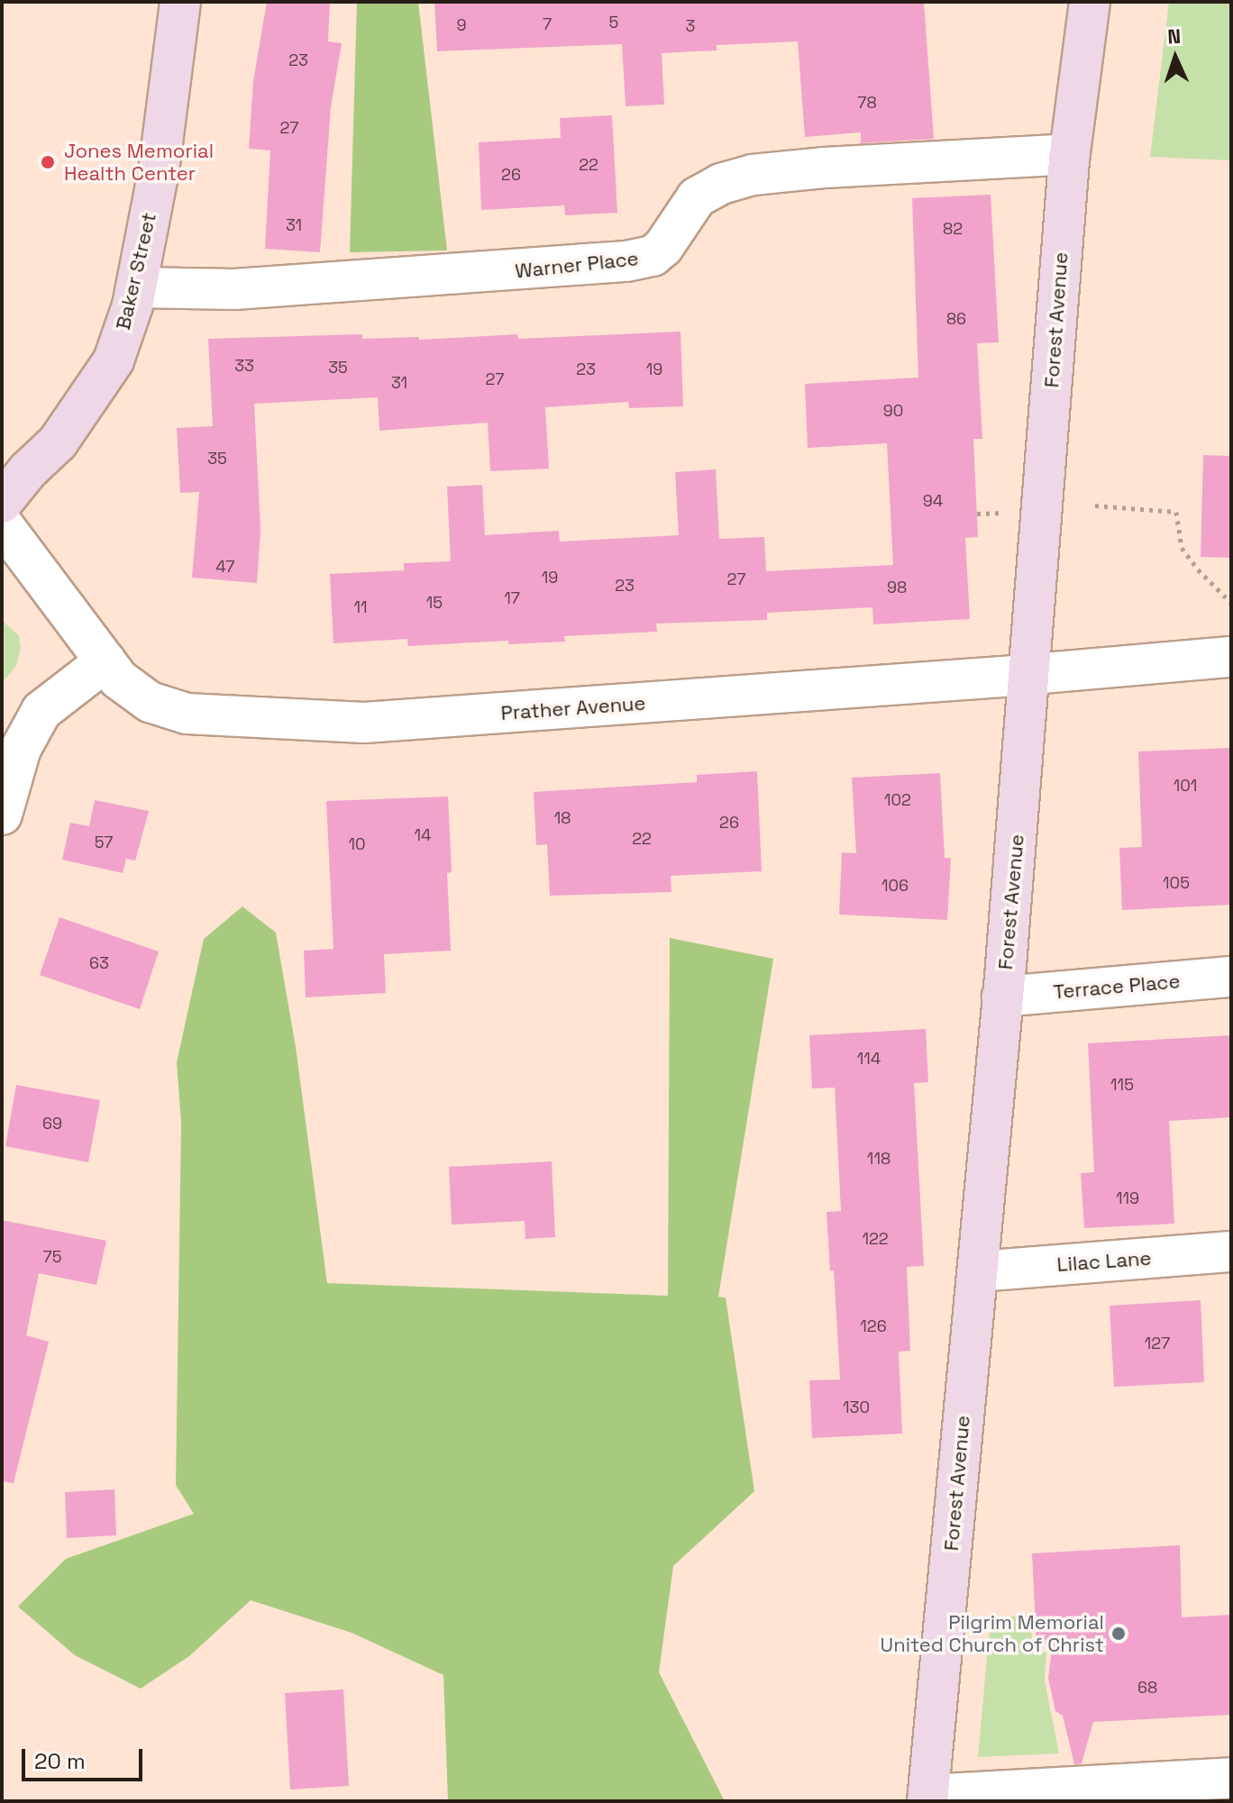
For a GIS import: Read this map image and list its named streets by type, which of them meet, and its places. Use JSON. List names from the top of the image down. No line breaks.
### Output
{"streets":{"main road":["Baker Street","Forest Avenue"],"street":["Warner Place","Prather Avenue","Terrace Place","Lilac Lane"]},"crossings":[["Warner Place","Baker Street"],["Warner Place","Forest Avenue"],["Forest Avenue","Prather Avenue"],["Forest Avenue","Terrace Place"],["Forest Avenue","Lilac Lane"]],"places":["Jones Memorial Health Center","Pilgrim Memorial United Church of Christ"],"house_numbers":["5","7","9","3","23","78","27","22","26","31","82","86","33","35","23","19","27","31","90","35","94","47","19","27","23","98","17","15","11","101","102","18","26","14","22","57","10","105","106","63","114","115","69","118","119","122","75","126","127","130","68"],"scale_bar":"20 m","north":"top"}
